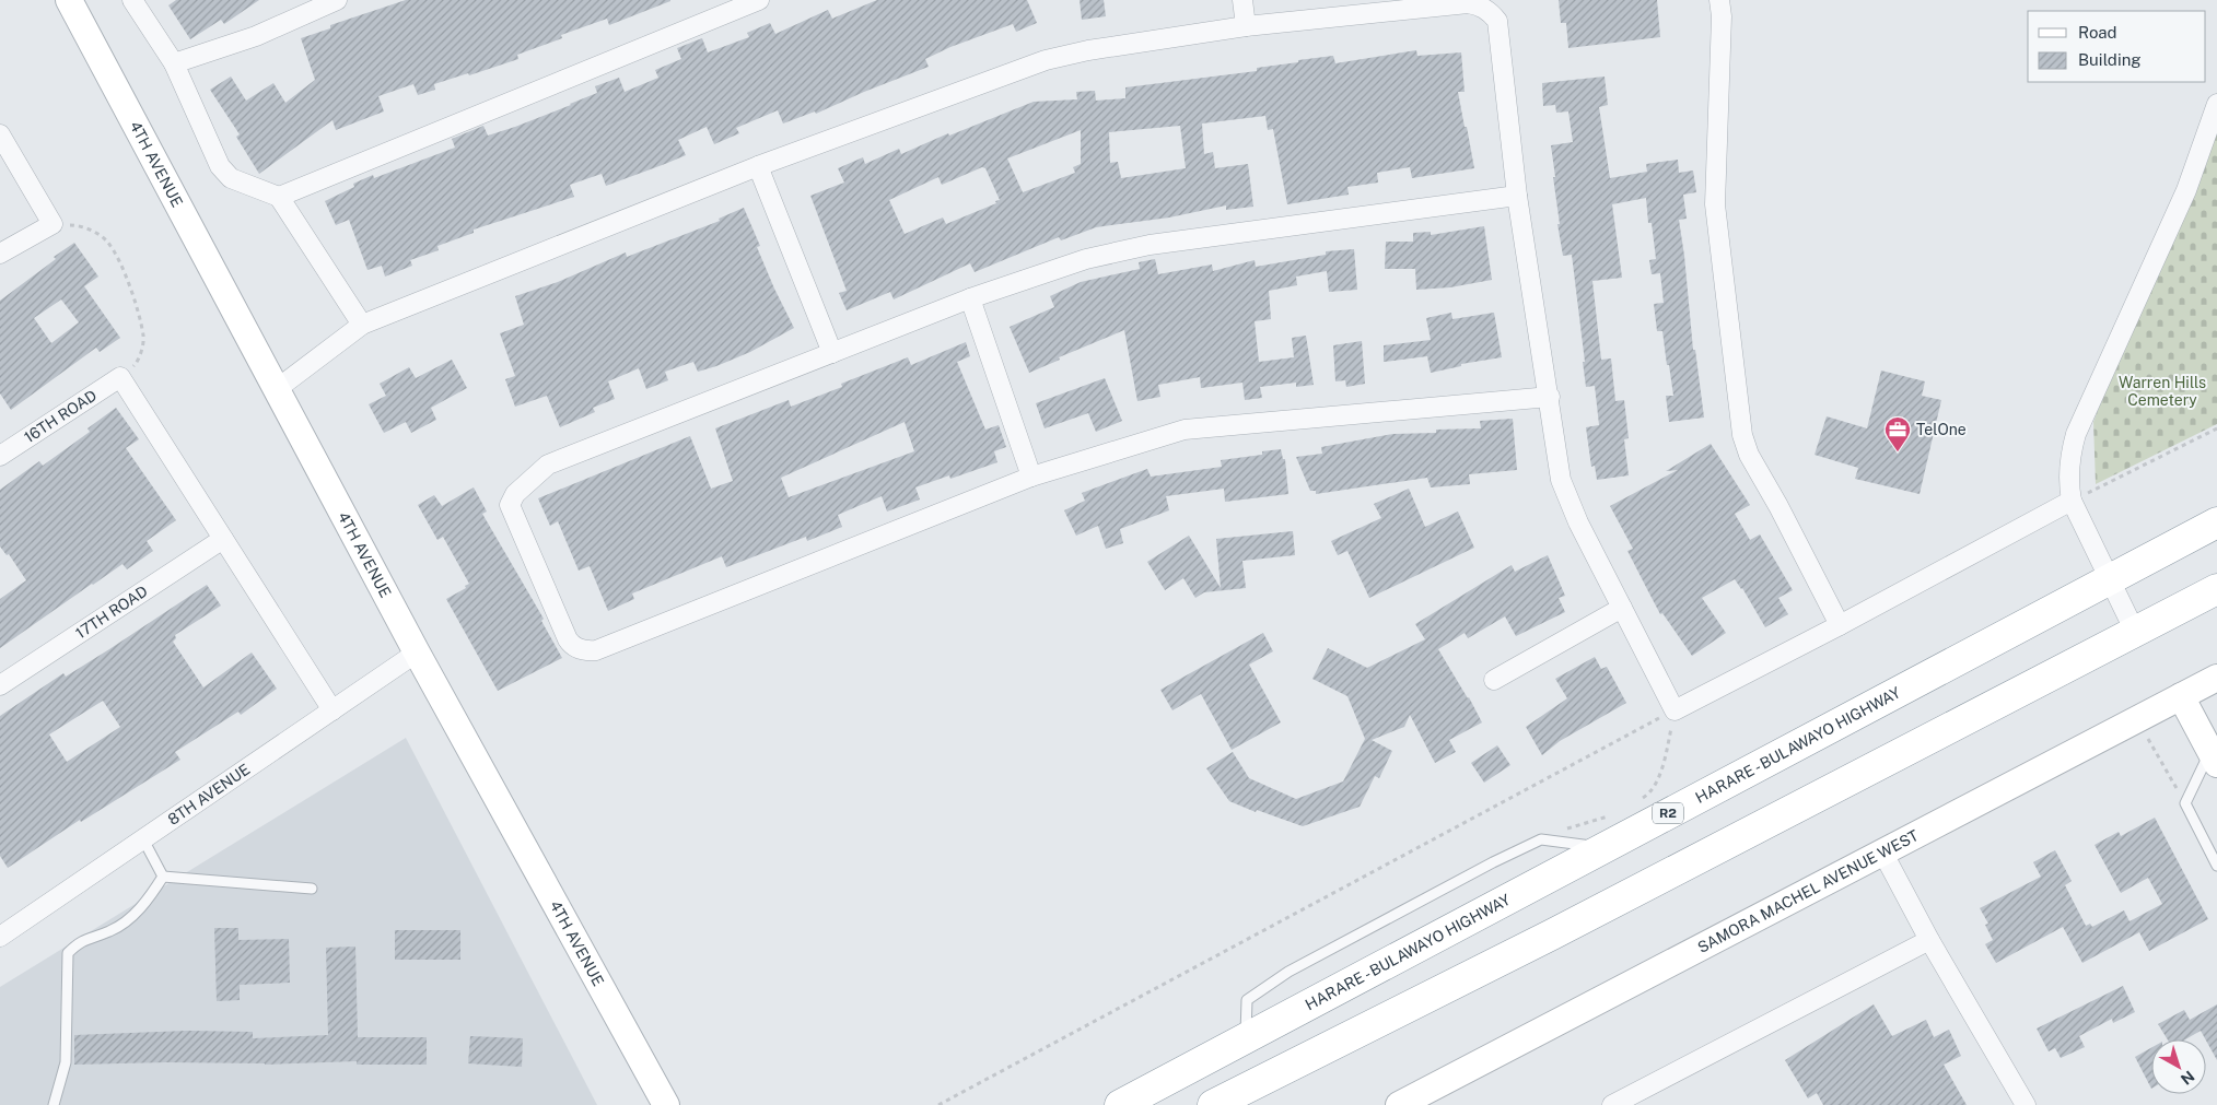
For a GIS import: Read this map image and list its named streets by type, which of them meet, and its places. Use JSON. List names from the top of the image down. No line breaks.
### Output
{"streets":{"highway":["HARARE - BULAWAYO HIGHWAY","R2"],"street":["4TH AVENUE","16TH ROAD","17TH ROAD","8TH AVENUE","SAMORA MACHEL AVENUE WEST"]},"crossings":[["4TH AVENUE","8TH AVENUE"]],"parks":["Warren Hills Cemetery"],"places":{"office":["TelOne"]},"legend":["Road","Building"],"north":"bottom right"}
